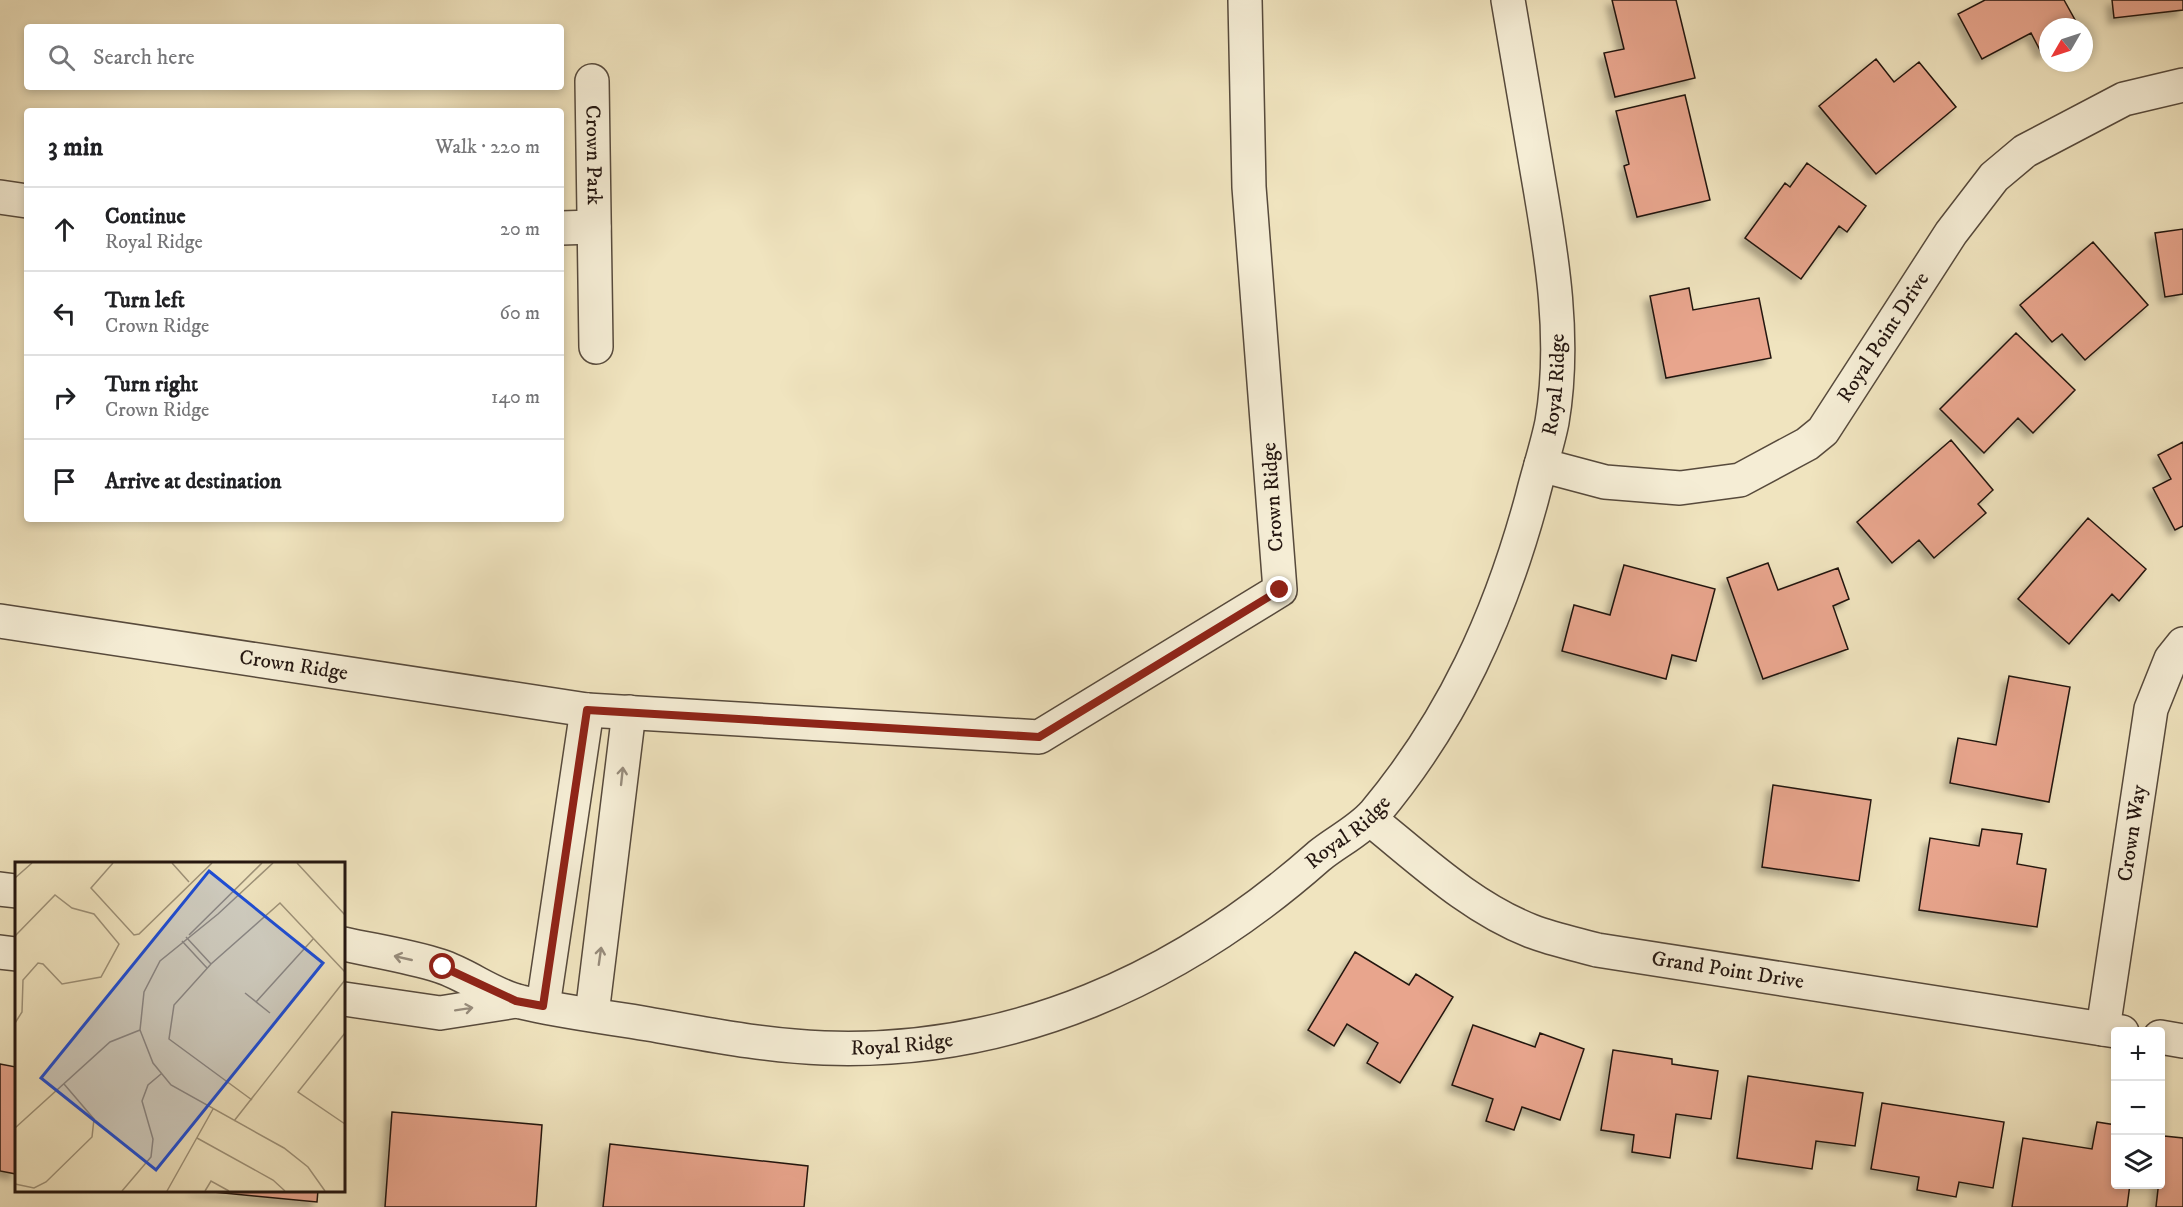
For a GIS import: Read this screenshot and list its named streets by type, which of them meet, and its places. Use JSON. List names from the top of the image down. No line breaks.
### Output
{"streets":{"street":["Crown Park","Royal Point Drive","Royal Ridge","Crown Ridge","Crown Way","Grand Point Drive"]},"crossings":[["Royal Point Drive","Royal Ridge"],["Royal Ridge","Grand Point Drive"]],"north":"bottom left","page":{"search":"Search here","heading":["3 min","Walk · 220 m"],"list":[["Continue","Royal Ridge","20 m"],["Turn left","Crown Ridge","60 m"],["Turn right","Crown Ridge","140 m"],"Arrive at destination"],"map_buttons":["+","−"]}}
